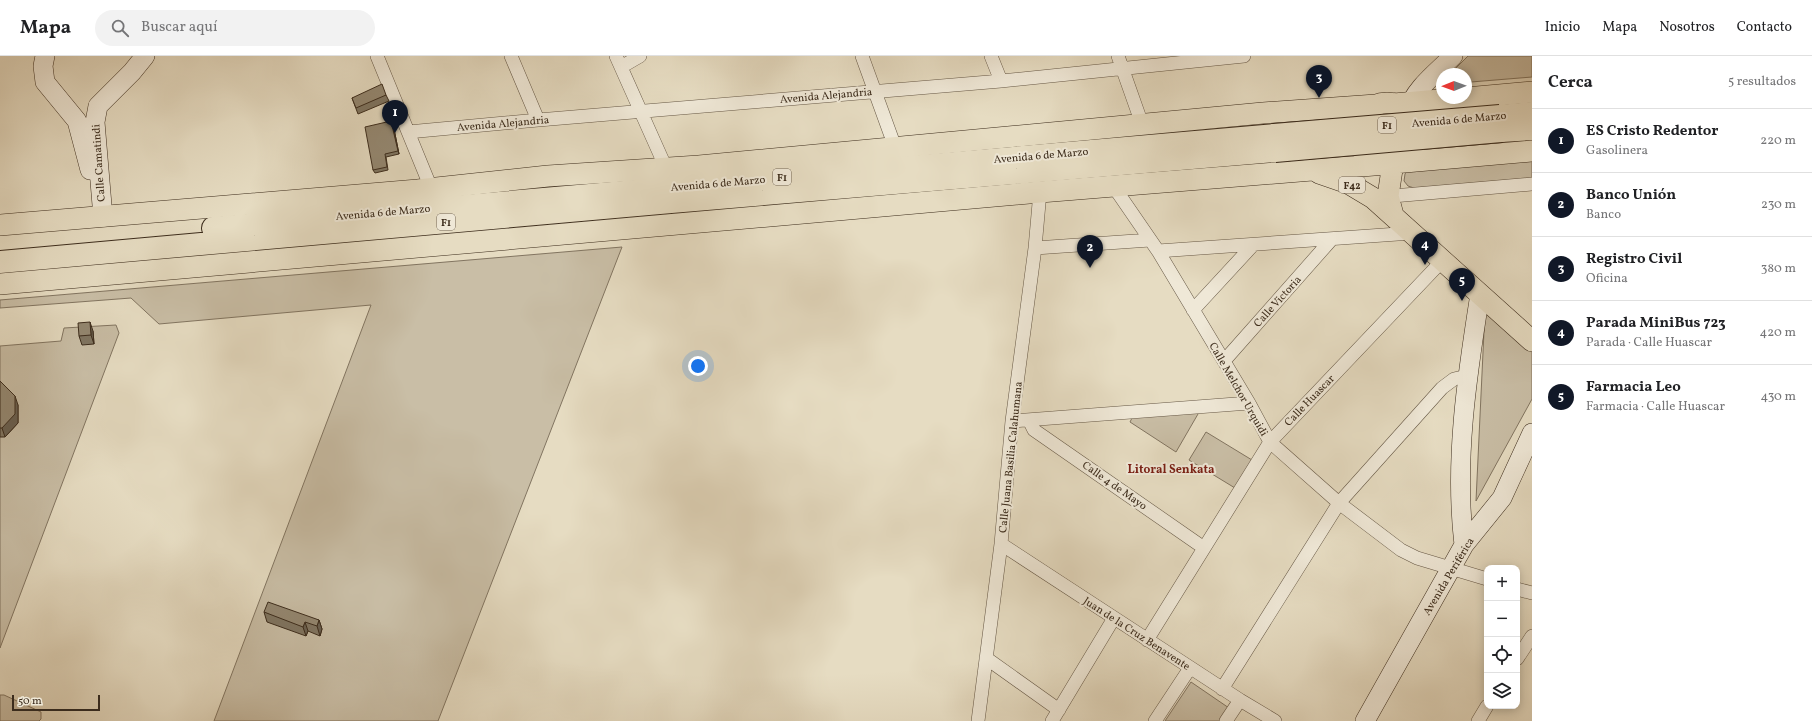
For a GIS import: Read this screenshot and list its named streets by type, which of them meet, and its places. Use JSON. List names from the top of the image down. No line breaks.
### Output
{"streets":{"highway":["Avenida 6 de Marzo","F1"],"main road":["F42"],"street":["Avenida Alejandria","Calle Camatindi","Calle Victoria","Calle Melchor Urquidi","Calle Huascar","Calle Juana Basilia Calahumana","Calle 4 de Mayo","Avenida Periférica","Juan de la Cruz Benavente"]},"crossings":[["Avenida 6 de Marzo","Calle Camatindi"],["F42","Calle Huascar"],["Calle Victoria","Calle Melchor Urquidi"],["Calle Melchor Urquidi","Calle Huascar"],["Calle Melchor Urquidi","Avenida Periférica"],["Calle Huascar","Calle 4 de Mayo"],["Calle Huascar","Juan de la Cruz Benavente"],["Calle Juana Basilia Calahumana","Juan de la Cruz Benavente"]],"districts":["Litoral Senkata"],"scale_bar":"50 m","north":"left","page":{"header":"Mapa","search":"Buscar aquí","nav":["Inicio","Mapa","Nosotros","Contacto"],"heading":["Cerca","5 resultados"],"pins":["3","1","4","2","5"],"list":[{"mark":"1","name":"ES Cristo Redentor","note":"Gasolinera","value":"220 m"},{"mark":"2","name":"Banco Unión","note":"Banco","value":"230 m"},{"mark":"3","name":"Registro Civil","note":"Oficina","value":"380 m"},{"mark":"4","name":"Parada MiniBus 723","note":"Parada · Calle Huascar","value":"420 m"},{"mark":"5","name":"Farmacia Leo","note":"Farmacia · Calle Huascar","value":"430 m"}],"map_buttons":["+","−"],"scale":"50 m"}}
